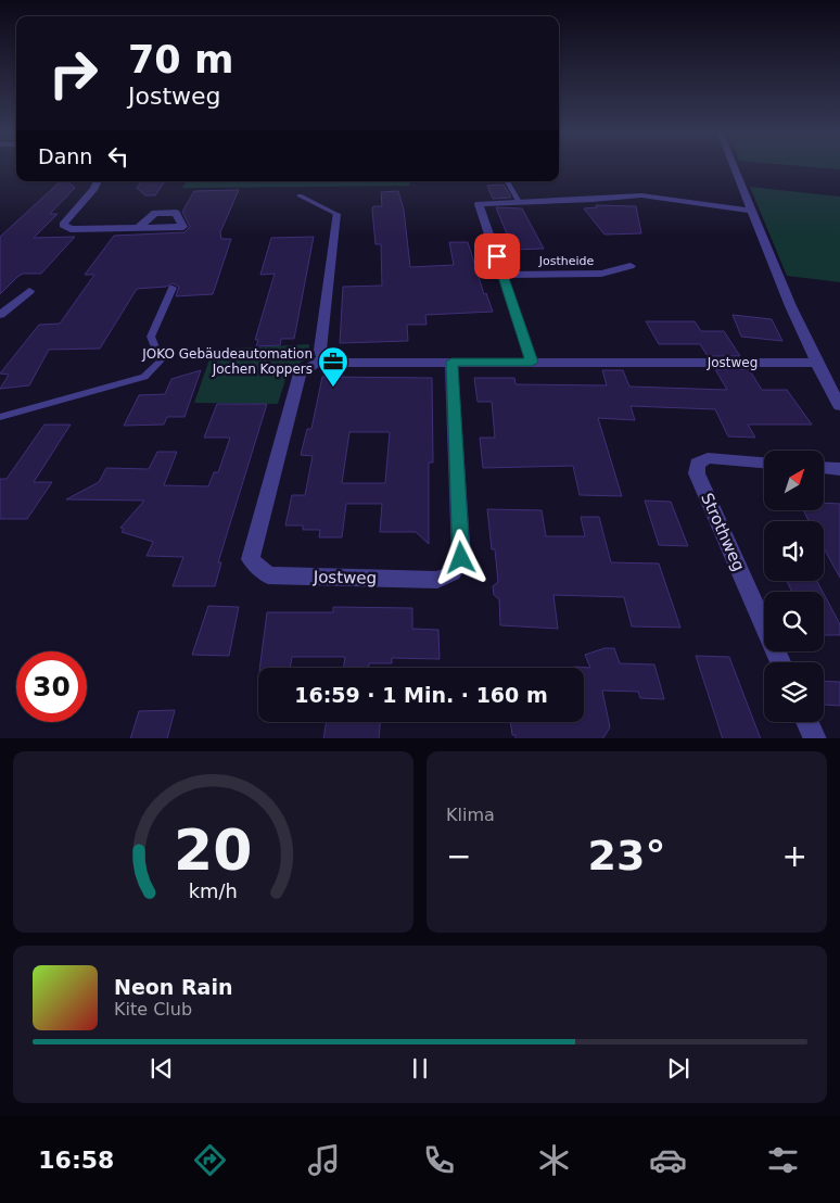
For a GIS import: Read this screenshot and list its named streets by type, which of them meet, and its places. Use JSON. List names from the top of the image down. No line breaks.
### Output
{"streets":{"street":["Jostheide","Jostweg","Strothweg"]},"places":{"office":["JOKO Gebäudeautomation Jochen Koppers"]},"north":"top right","page":{"turn":["70 m","Jostweg"],"then":"Dann","limit":"30","trip":"16:59 · 1 Min. · 160 m","tile":"Klima","heat":["−","23°","+"],"song":["Neon Rain","Kite Club"],"tabs":"16:58","gauge":["20","km/h"]}}
